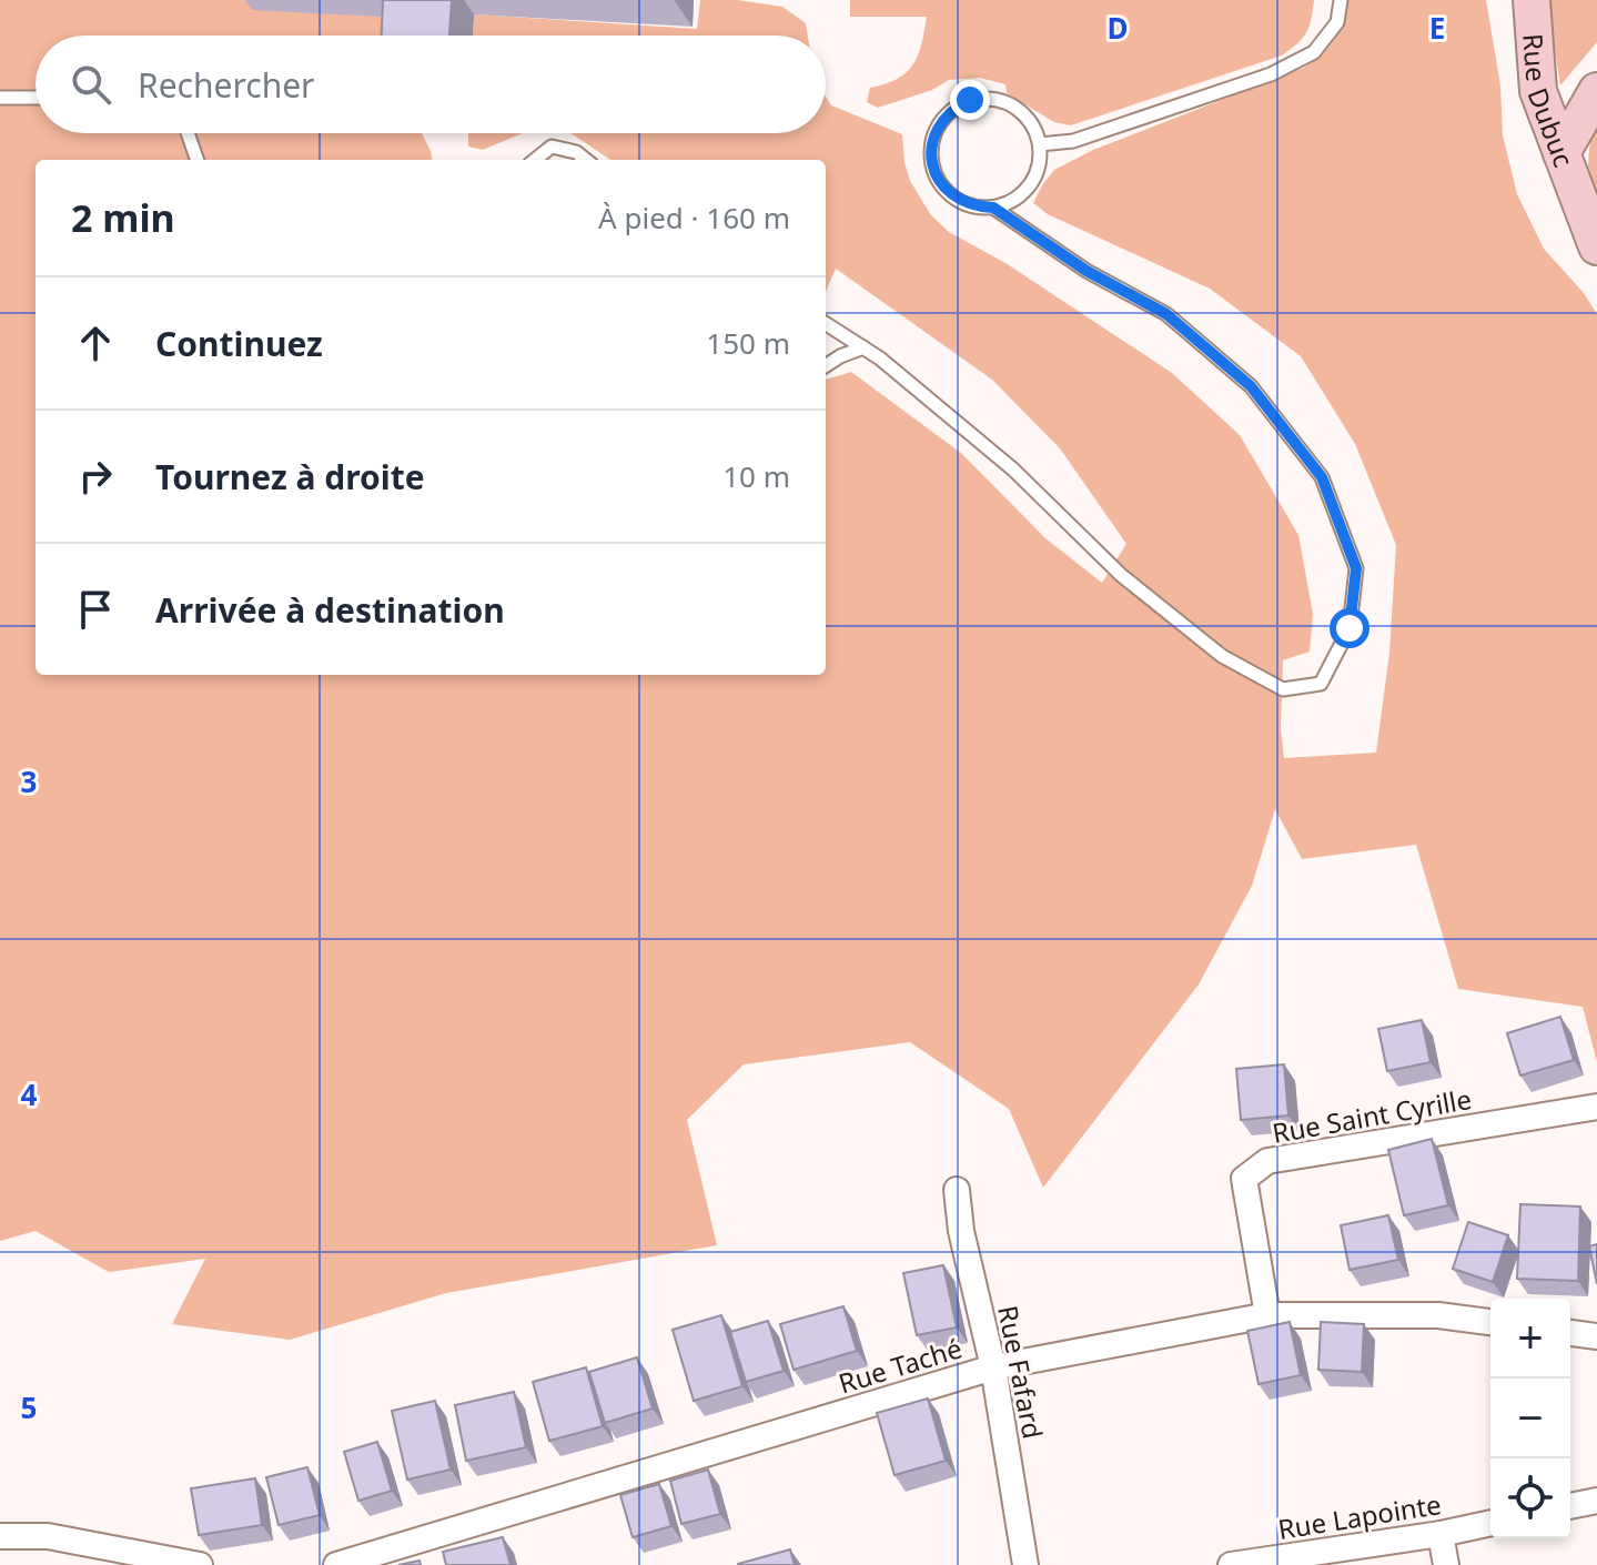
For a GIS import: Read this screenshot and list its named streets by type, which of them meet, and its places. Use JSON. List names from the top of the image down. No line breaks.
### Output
{"streets":{"street":["Rue Dubuc","Rue Saint Cyrille","Rue Taché","Rue Fafard","Rue Lapointe"]},"crossings":[["Rue Saint Cyrille","Rue Taché"],["Rue Taché","Rue Fafard"]],"page":{"search":"Rechercher","heading":["2 min","À pied · 160 m"],"list":[["Continuez","150 m"],["Tournez à droite","10 m"],"Arrivée à destination"],"map_buttons":["+","−"]},"grid":{"columns":["D","E"],"rows":["3","4","5"]}}
